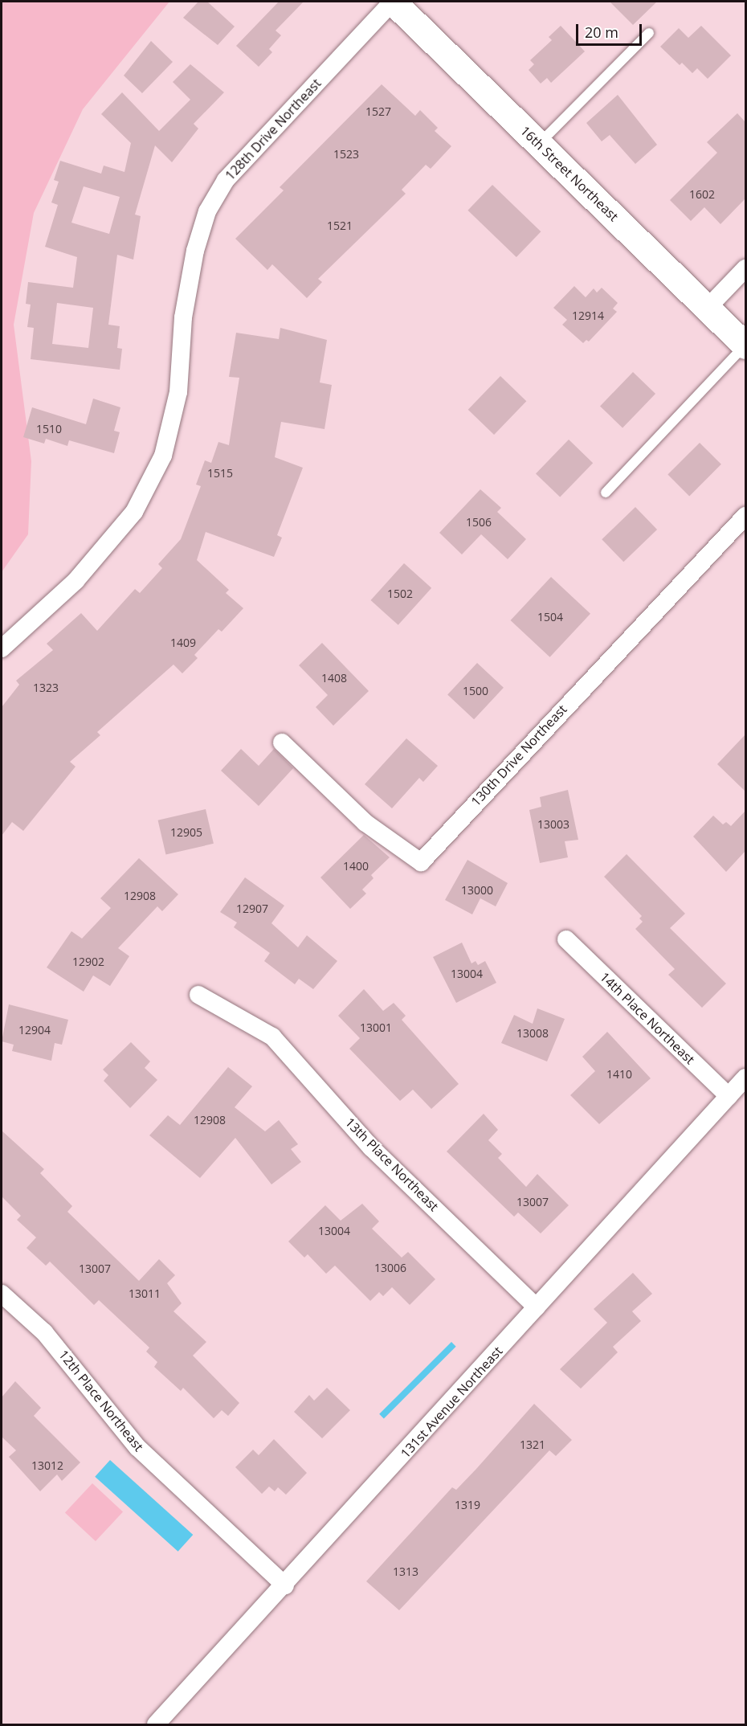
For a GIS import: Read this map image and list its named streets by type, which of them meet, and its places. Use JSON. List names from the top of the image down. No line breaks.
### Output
{"streets":{"street":["128th Drive Northeast","16th Street Northeast","130th Drive Northeast","14th Place Northeast","13th Place Northeast","12th Place Northeast","131st Avenue Northeast"]},"crossings":[["128th Drive Northeast","16th Street Northeast"],["14th Place Northeast","131st Avenue Northeast"],["13th Place Northeast","131st Avenue Northeast"],["12th Place Northeast","131st Avenue Northeast"]],"house_numbers":["1527","1523","1602","1521","12914","1510","1515","1506","1502","1504","1409","1408","1323","1500","13003","12905","1400","13000","12908","12907","12902","13004","13001","12904","13008","1410","12908","13007","13004","13006","13007","13011","1321","13012","1319","1313"],"scale_bar":"20 m"}
